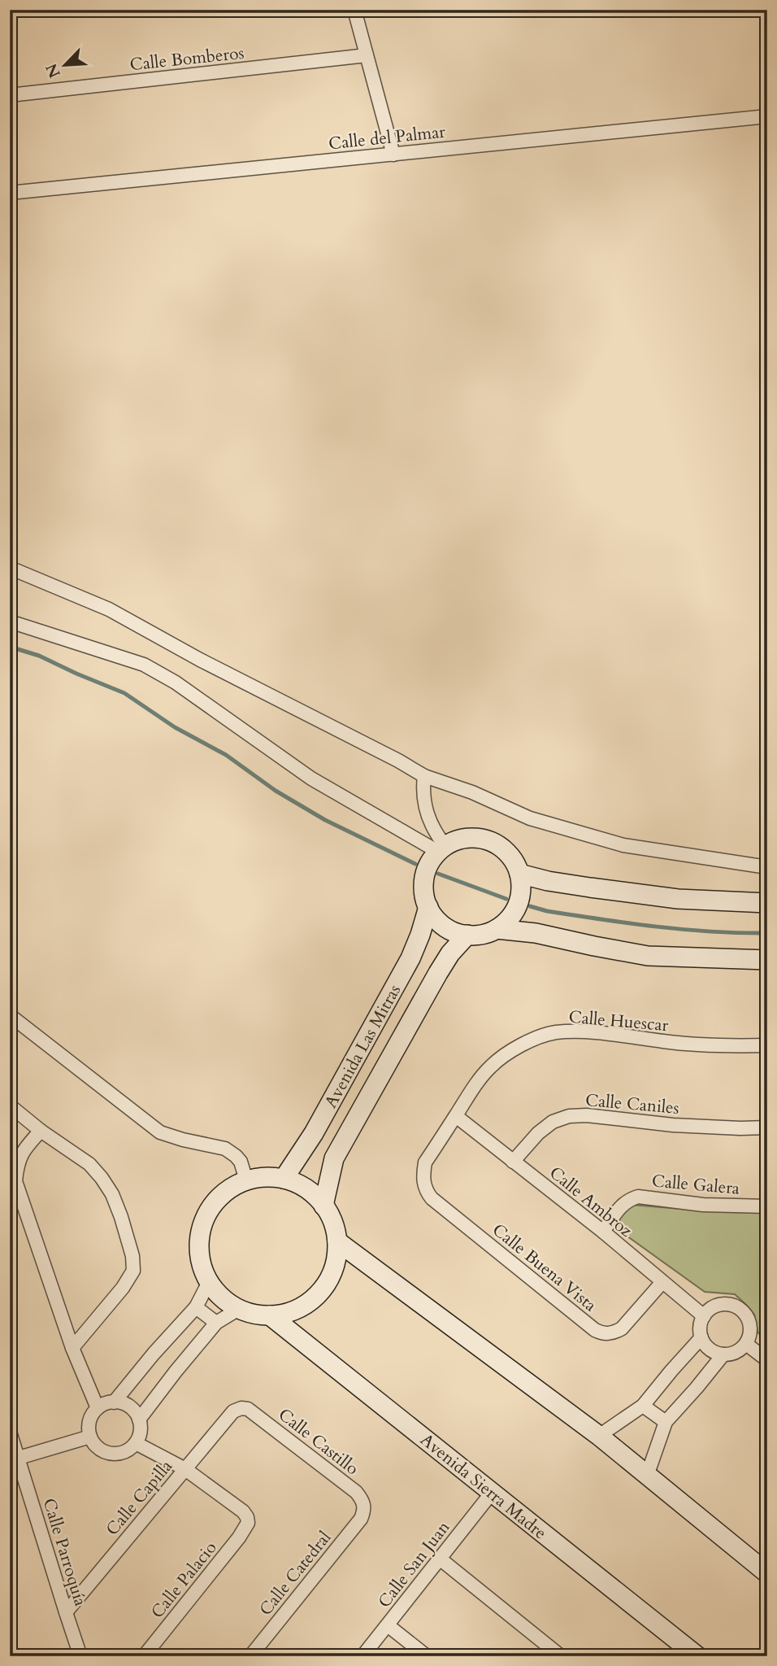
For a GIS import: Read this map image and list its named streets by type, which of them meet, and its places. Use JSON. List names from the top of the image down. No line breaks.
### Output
{"streets":{"street":["Calle Bomberos","Calle del Palmar","Calle Huescar","Avenida Las Mitras","Calle Caniles","Calle Galera","Calle Ambroz","Calle Buena Vista","Calle Castillo","Avenida Sierra Madre","Calle Capilla","Calle Parroquía","Calle San Juan","Calle Catedral","Calle Palacio"]},"crossings":[["Calle Huescar","Calle Ambroz"],["Calle Huescar","Calle Buena Vista"],["Avenida Las Mitras","Avenida Sierra Madre"],["Calle Caniles","Calle Ambroz"],["Calle Galera","Calle Ambroz"],["Calle Ambroz","Calle Buena Vista"],["Calle Castillo","Calle Capilla"],["Calle Castillo","Calle Catedral"],["Avenida Sierra Madre","Calle San Juan"],["Calle Capilla","Calle Parroquía"],["Calle Capilla","Calle Palacio"]],"north":"bottom left"}
